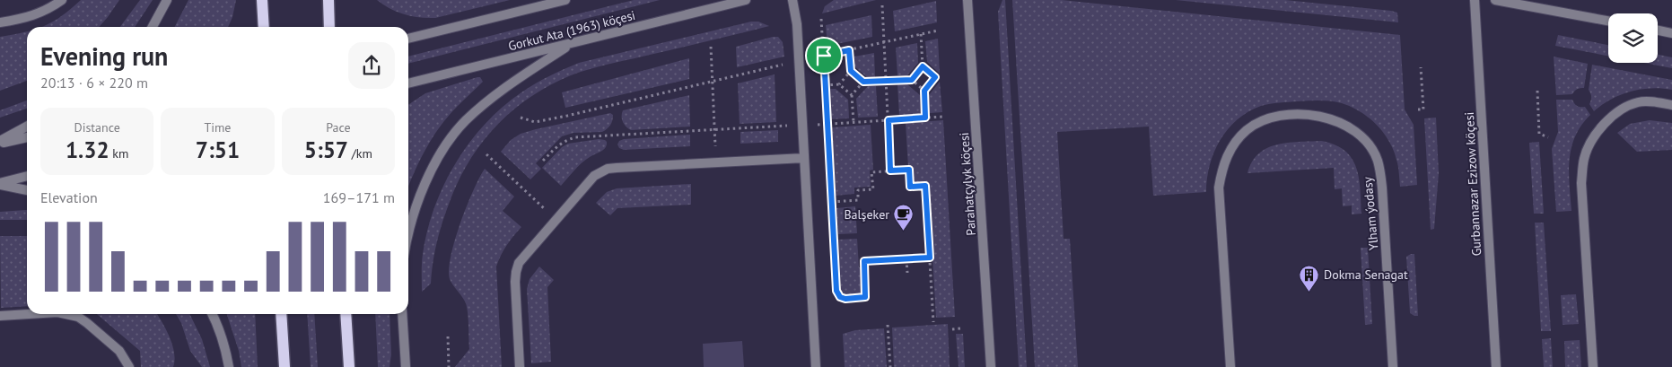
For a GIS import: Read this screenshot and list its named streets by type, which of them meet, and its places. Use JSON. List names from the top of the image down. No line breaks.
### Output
{"streets":{"street":["Gorkut Ata (1963) köçesi","Parahatçylyk köçesi","Gurbannazar Ezizow köçesi","Ylham ýodasy"]},"places":{"cafe":["Balşeker"],"building":["Dokma Senagat"]},"page":{"heading":["Evening run","20:13 · 6 × 220 m"],"stats":[["Distance","1.32 km"],["Time","7:51"],["Pace","5:57 /km"]],"chart":["Elevation","169–171 m"]}}
